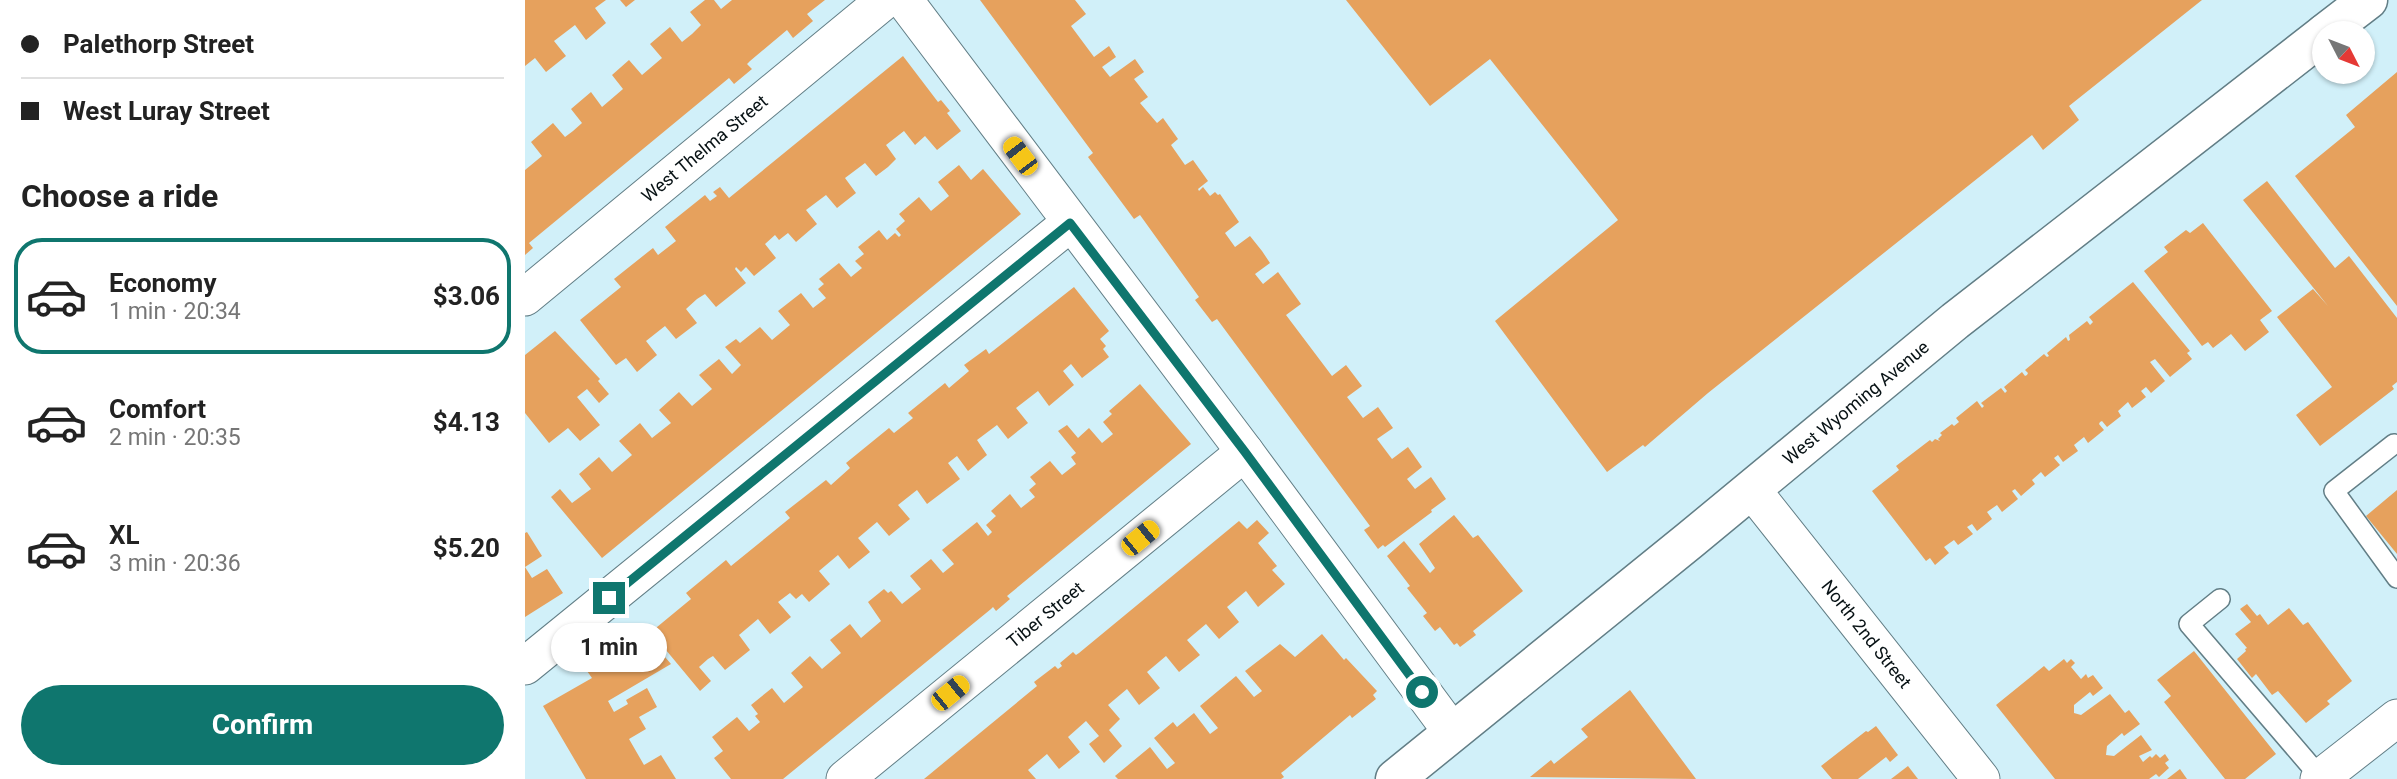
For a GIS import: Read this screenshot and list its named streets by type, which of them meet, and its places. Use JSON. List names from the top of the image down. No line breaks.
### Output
{"streets":{"street":["West Thelma Street","West Wyoming Avenue","Tiber Street","North 2nd Street"]},"crossings":[["West Wyoming Avenue","North 2nd Street"]],"north":"bottom right","page":{"banner":["Palethorp Street","West Luray Street"],"heading":"Choose a ride","list":[{"name":"Economy","note":"1 min · 20:34","value":"$3.06"},{"name":"Comfort","note":"2 min · 20:35","value":"$4.13"},{"name":"XL","note":"3 min · 20:36","value":"$5.20"}],"bubble":"1 min","buttons":"Confirm"}}
